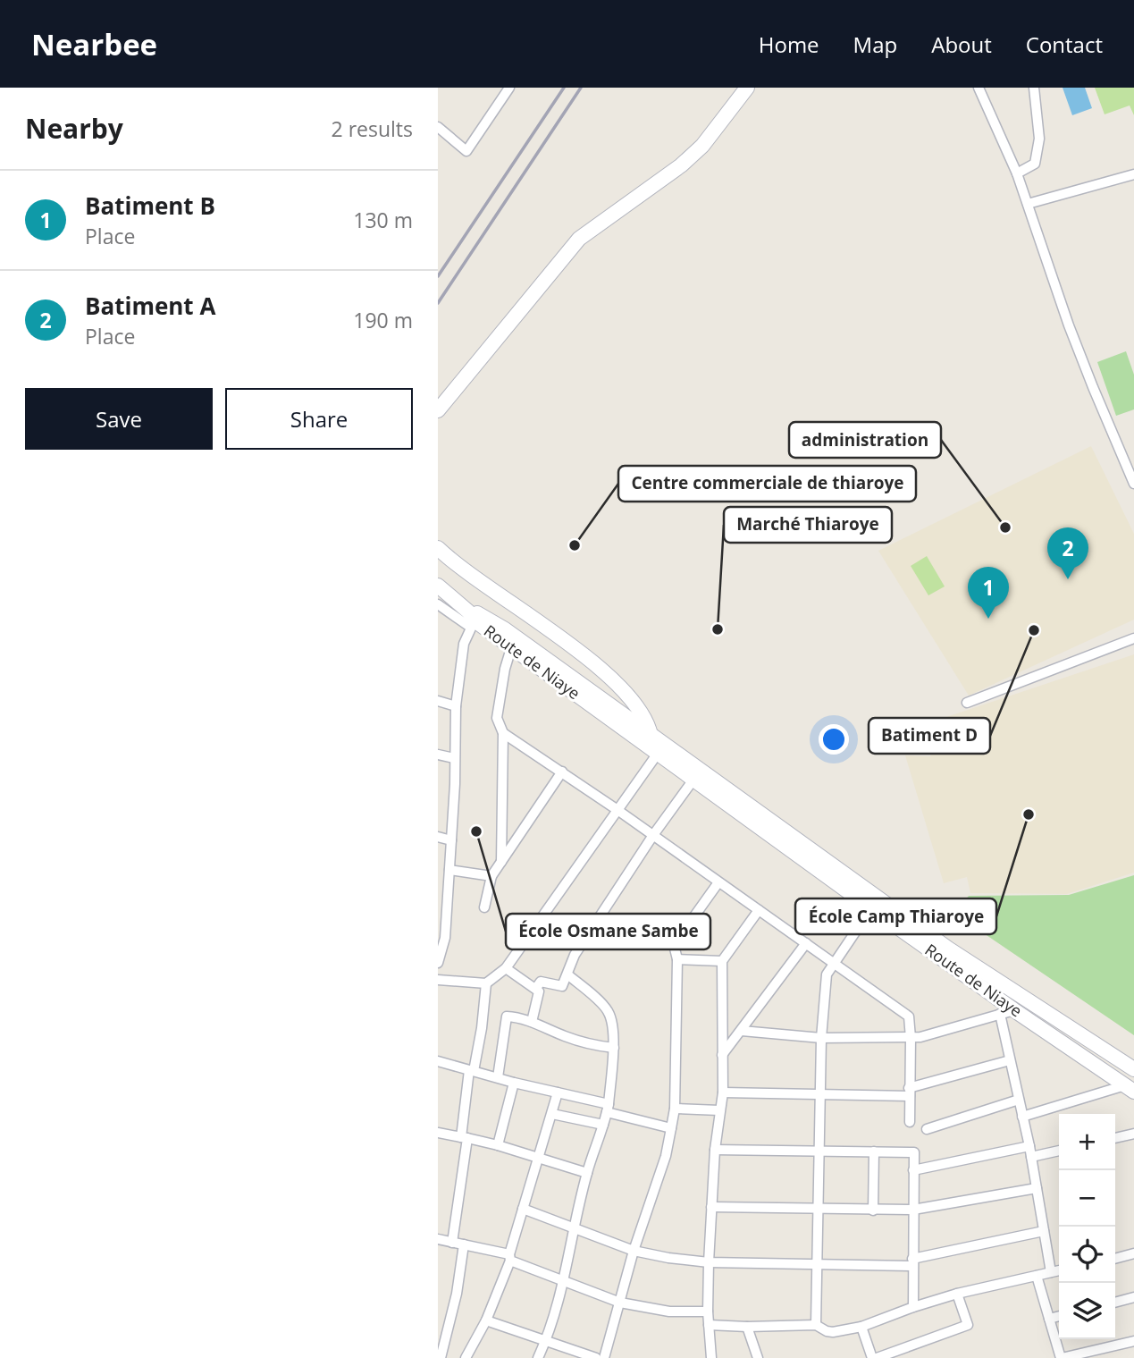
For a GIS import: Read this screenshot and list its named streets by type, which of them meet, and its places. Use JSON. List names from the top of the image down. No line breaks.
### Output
{"streets":{"main road":["Route de Niaye"]},"places":["administration","Centre commerciale de thiaroye","Marché Thiaroye","Batiment D","École Camp Thiaroye","École Osmane Sambe"],"page":{"header":"Nearbee","nav":["Home","Map","About","Contact"],"heading":["Nearby","2 results"],"list":[{"mark":"1","name":"Batiment B","note":"Place","value":"130 m"},{"mark":"2","name":"Batiment A","note":"Place","value":"190 m"}],"buttons":["Save","Share"],"pins":["2","1"],"map_buttons":["+","−"]}}
